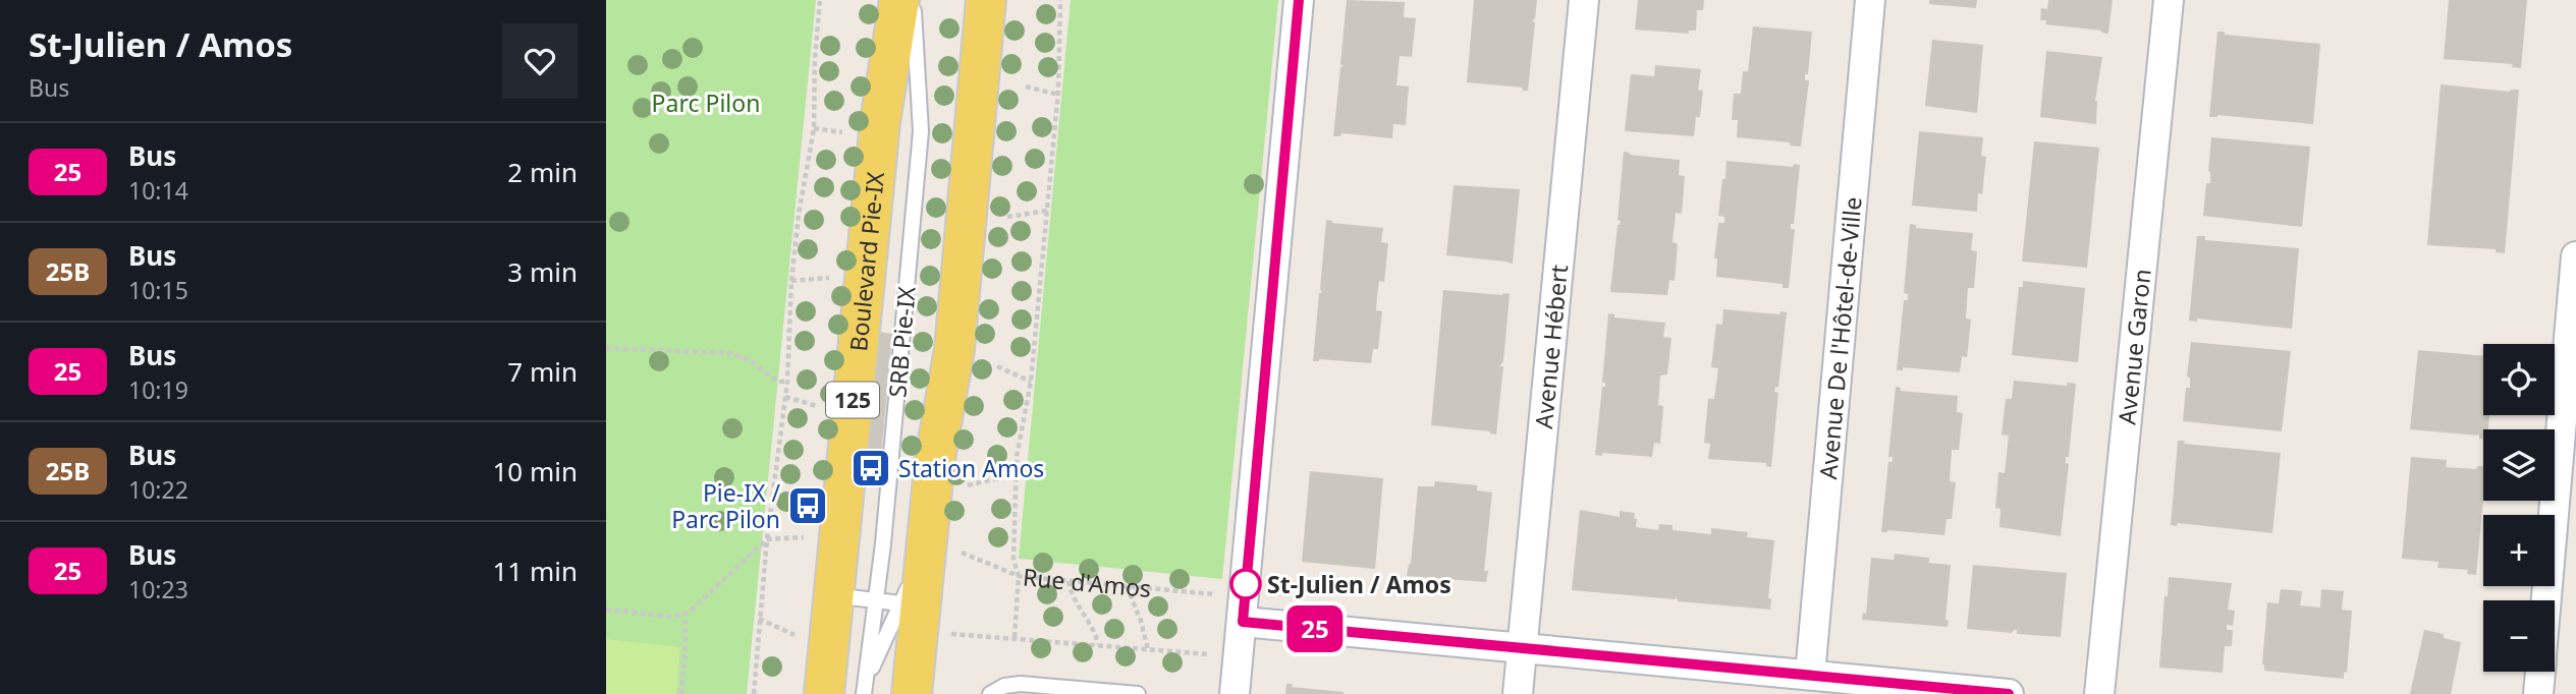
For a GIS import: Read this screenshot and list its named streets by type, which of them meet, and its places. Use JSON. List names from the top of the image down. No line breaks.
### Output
{"streets":{"main road":["Boulevard Pie-IX","125"],"street":["Avenue De l'Hôtel-de-Ville","Avenue Hébert","Avenue Garon"],"lane":["SRB Pie-IX"],"path":["Rue d'Amos"]},"parks":["Parc Pilon"],"places":{"bus stop":["Station Amos","Pie-IX / Parc Pilon"],"other":["St-Julien / Amos"]},"lines":["bus line 25"],"page":{"heading":["St-Julien / Amos","Bus"],"on_map":"25","list":[{"mark":"25","name":"Bus","note":"10:14","value":"2 min"},{"mark":"25B","name":"Bus","note":"10:15","value":"3 min"},{"mark":"25","name":"Bus","note":"10:19","value":"7 min"},{"mark":"25B","name":"Bus","note":"10:22","value":"10 min"},{"mark":"25","name":"Bus","note":"10:23","value":"11 min"}],"map_buttons":["+","−"]}}
